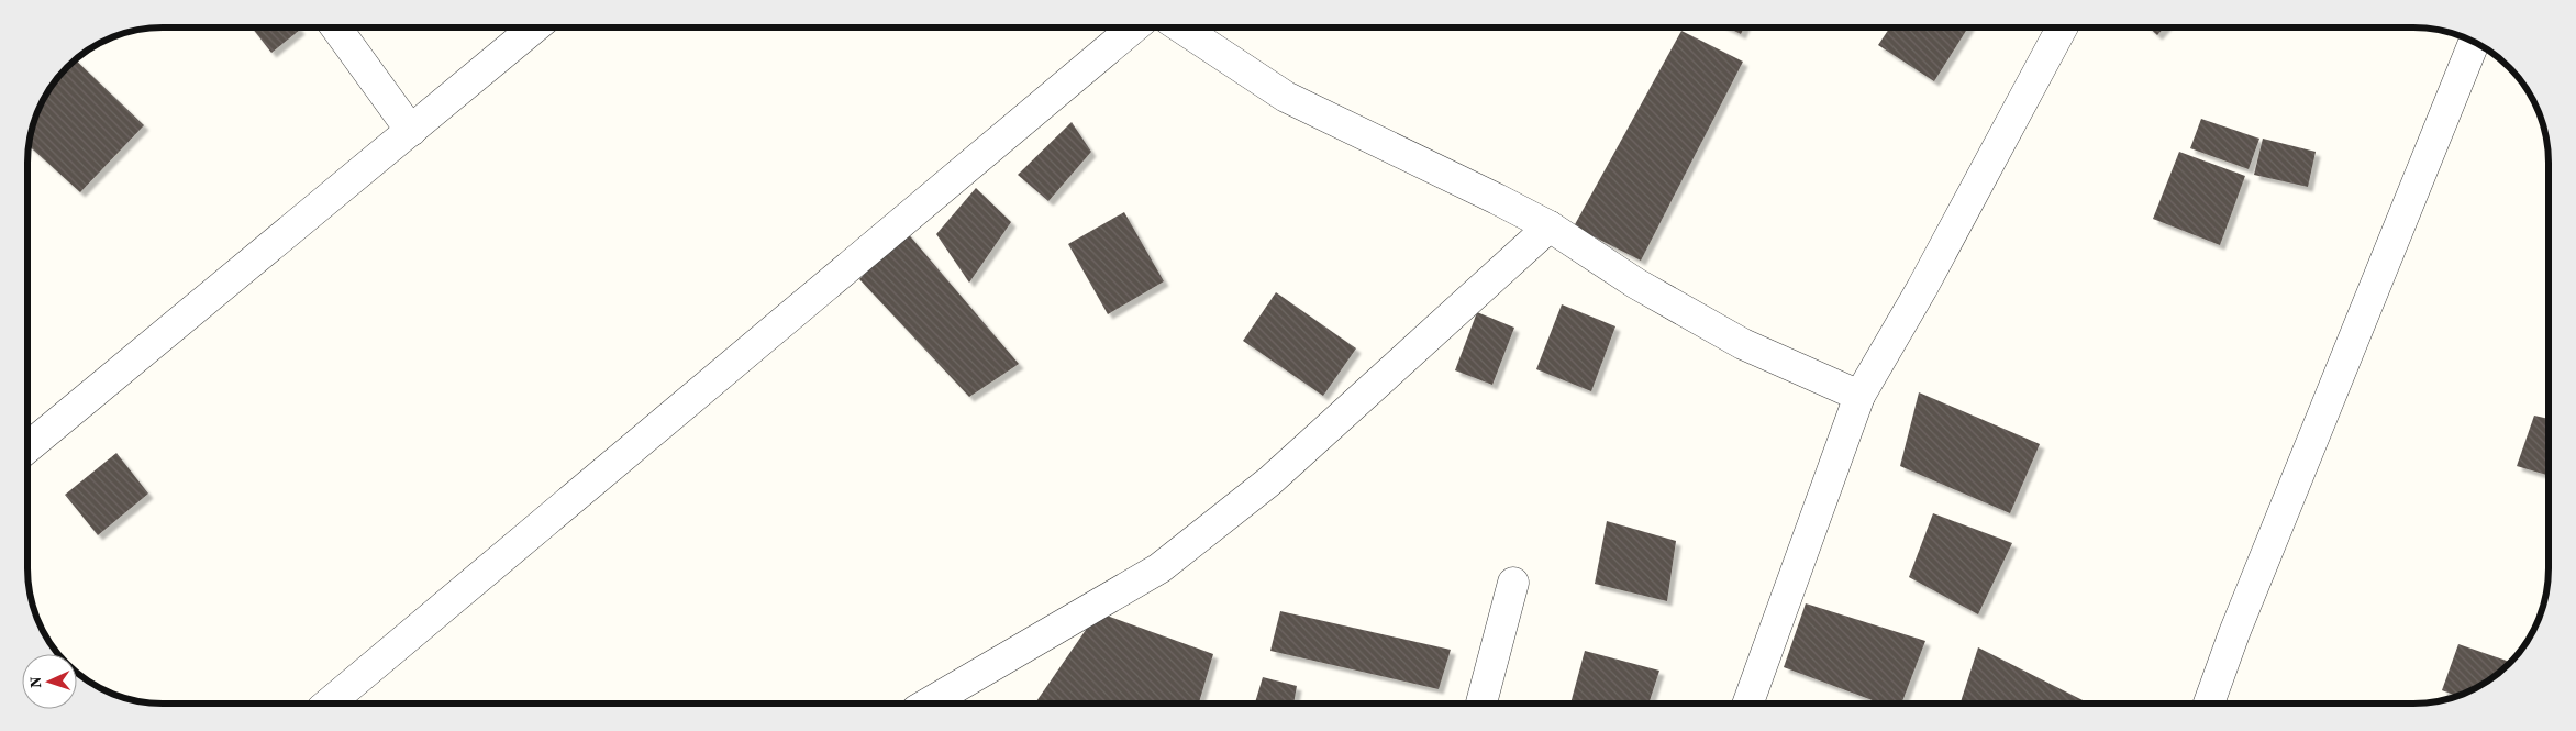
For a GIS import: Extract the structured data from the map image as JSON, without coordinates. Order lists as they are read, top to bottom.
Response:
{
  "north": "left"
}
